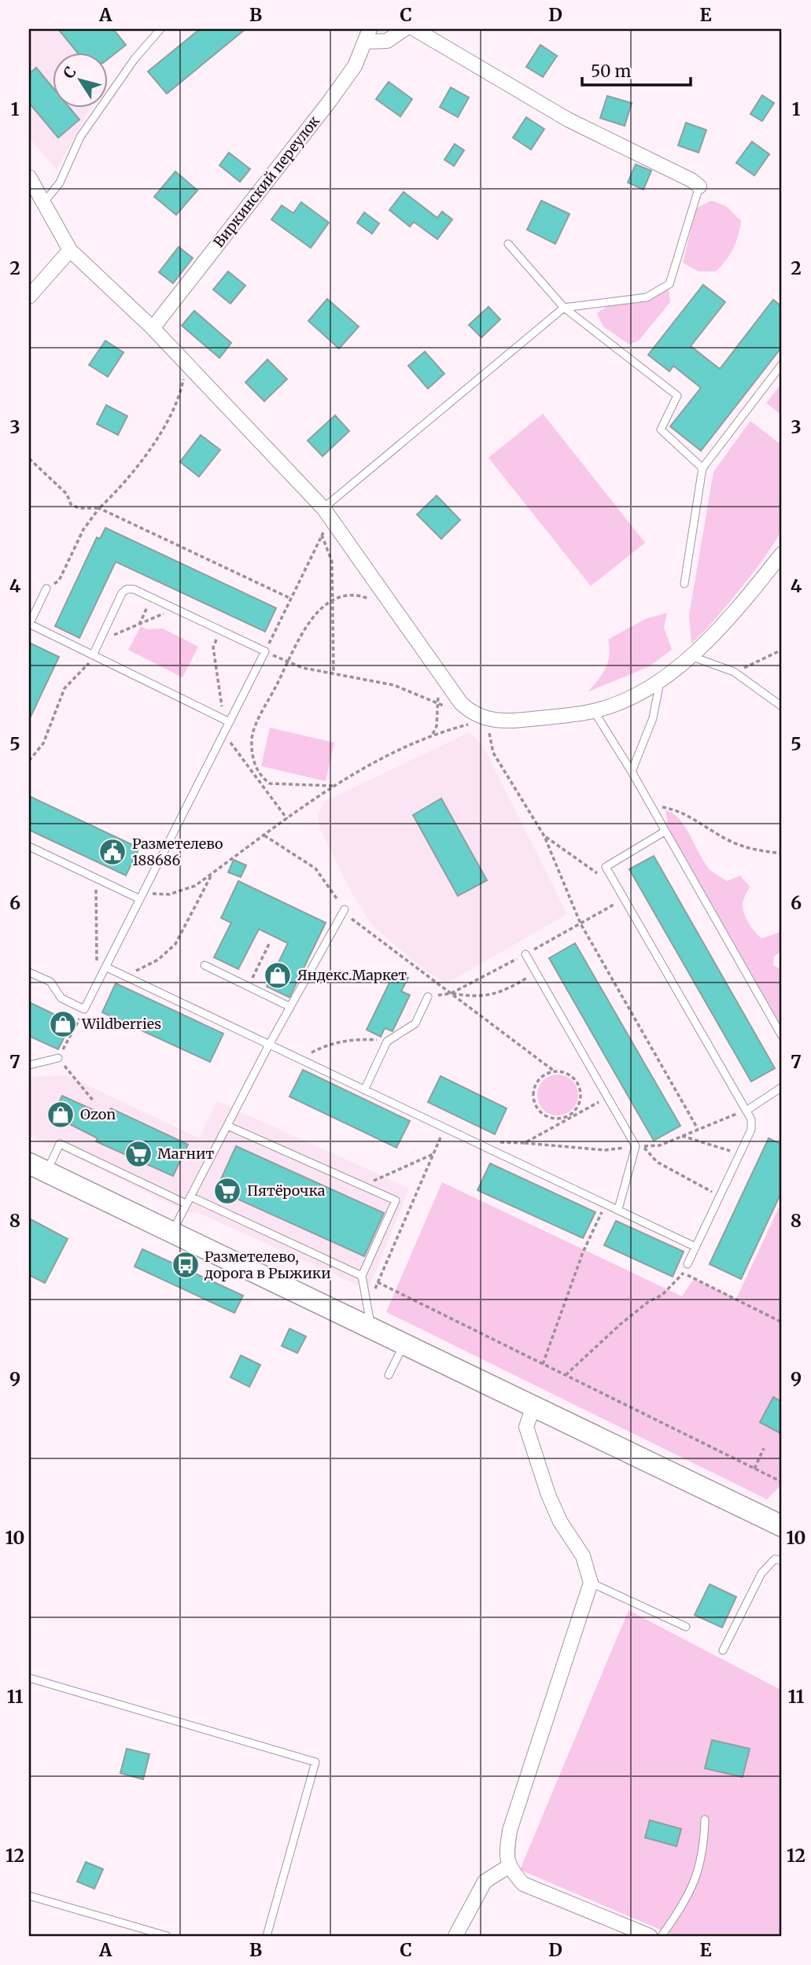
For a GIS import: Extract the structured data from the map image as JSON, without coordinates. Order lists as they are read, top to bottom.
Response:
{
  "streets": {
    "street": ["Виркинский переулок"]
  },
  "places": {
    "public building": ["Разметелево 188686"],
    "shop": ["Яндекс.Маркет", "Wildberries", "Ozon"],
    "supermarket": ["Магнит", "Пятёрочка"],
    "bus stop": ["Разметелево, дорога в Рыжики"]
  },
  "scale_bar": "50 m",
  "north": "top left",
  "grid": {
    "columns": [
      "A",
      "B",
      "C",
      "D",
      "E"
    ],
    "rows": [
      "1",
      "2",
      "3",
      "4",
      "5",
      "6",
      "7",
      "8",
      "9",
      "10",
      "11",
      "12"
    ]
  }
}
